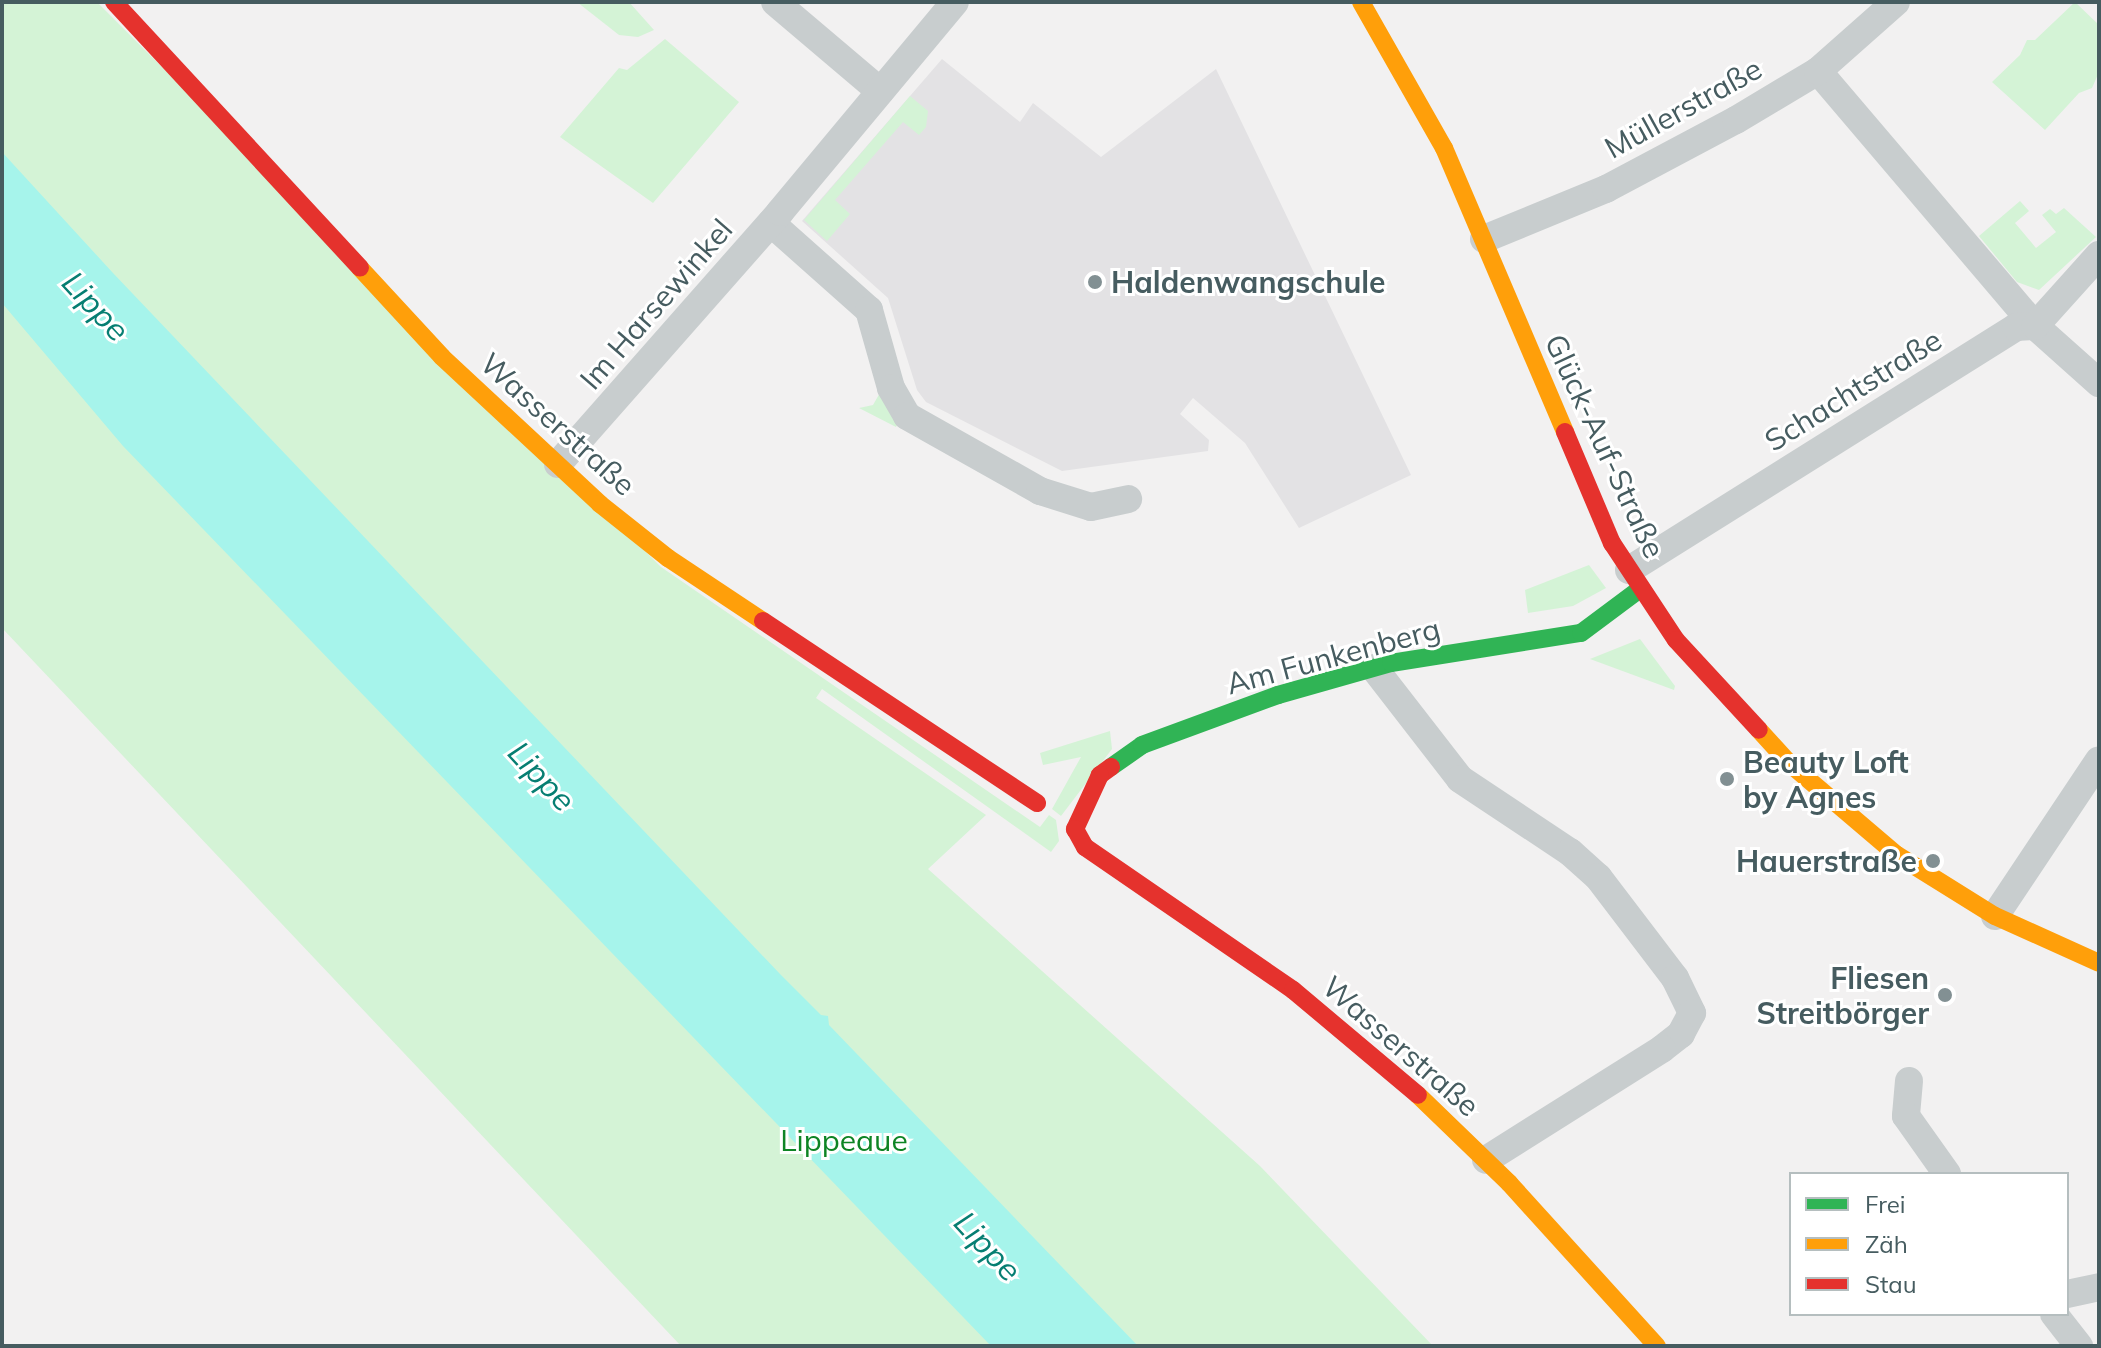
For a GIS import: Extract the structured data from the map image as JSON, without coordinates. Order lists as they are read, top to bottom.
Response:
{
  "streets": {
    "street": [
      "Müllerstraße",
      "Im Harsewinkel",
      "Schachtstraße",
      "Wasserstraße",
      "Glück-Auf-Straße",
      "Am Funkenberg"
    ]
  },
  "crossings": [
    ["Müllerstraße", "Glück-Auf-Straße"],
    ["Im Harsewinkel", "Wasserstraße"],
    ["Schachtstraße", "Glück-Auf-Straße"],
    ["Schachtstraße", "Am Funkenberg"],
    ["Wasserstraße", "Am Funkenberg"],
    ["Glück-Auf-Straße", "Am Funkenberg"]
  ],
  "water": ["Lippe"],
  "parks": ["Lippeaue"],
  "places": [
    "Haldenwangschule",
    "Beauty Loft by Agnes",
    "Hauerstraße",
    "Fliesen Streitbörger"
  ],
  "legend": ["Frei", "Zäh", "Stau"]
}
